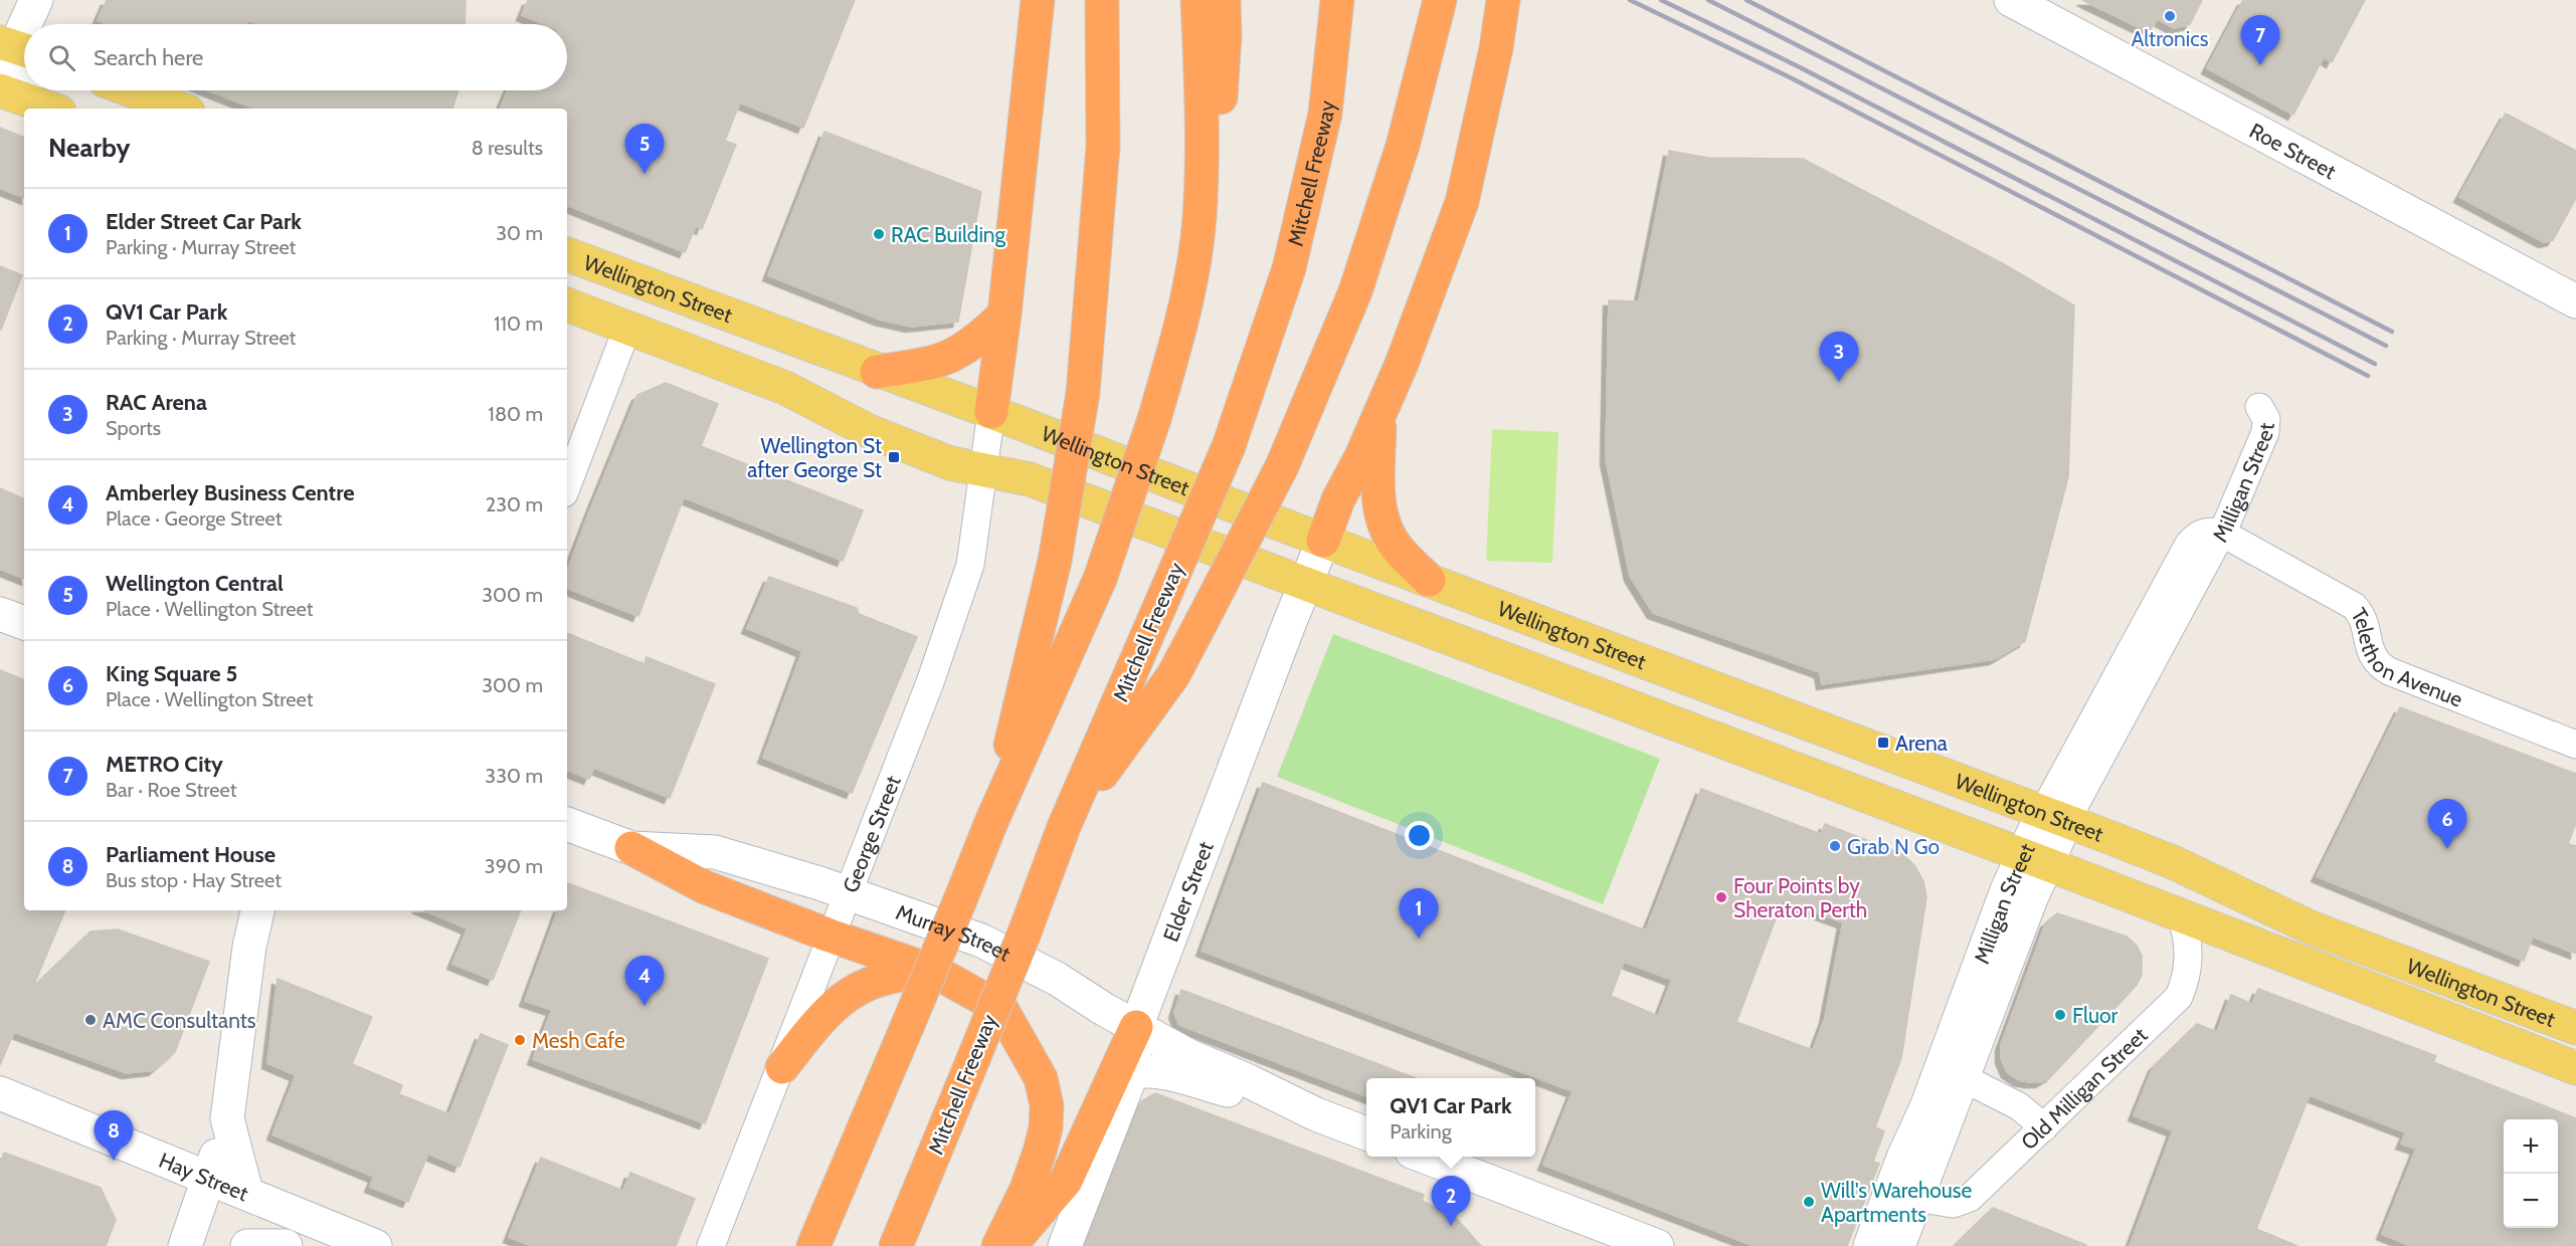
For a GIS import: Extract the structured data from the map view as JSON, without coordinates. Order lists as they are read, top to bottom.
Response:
{
  "streets": {
    "highway": ["Mitchell Freeway"],
    "main road": [
      "Roe Street",
      "Wellington Street",
      "Milligan Street",
      "Elder Street",
      "Murray Street",
      "Hay Street"
    ],
    "street": ["Telethon Avenue", "George Street", "Old Milligan Street"]
  },
  "crossings": [
    ["Wellington Street", "Milligan Street"],
    ["Wellington Street", "George Street"],
    ["Wellington Street", "Elder Street"],
    ["Wellington Street", "Old Milligan Street"],
    ["Milligan Street", "Telethon Avenue"],
    ["Milligan Street", "Old Milligan Street"],
    ["George Street", "Murray Street"],
    ["Elder Street", "Murray Street"]
  ],
  "places": {
    "other": [
      "Altronics",
      "RAC Building",
      "Grab N Go",
      "Four Points by Sheraton Perth",
      "Fluor",
      "AMC Consultants",
      "Mesh Cafe",
      "Will's Warehouse Apartments"
    ],
    "transit": ["Wellington St after George St", "Arena"]
  },
  "page": {
    "pins": [
      "7",
      "5",
      "3",
      "6",
      "1",
      "4",
      "8",
      "2"
    ],
    "search": "Search here",
    "heading": ["Nearby", "8 results"],
    "list": [
      {
        "mark": "1",
        "name": "Elder Street Car Park",
        "note": "Parking · Murray Street",
        "value": "30 m"
      },
      {
        "mark": "2",
        "name": "QV1 Car Park",
        "note": "Parking · Murray Street",
        "value": "110 m"
      },
      {
        "mark": "3",
        "name": "RAC Arena",
        "note": "Sports",
        "value": "180 m"
      },
      {
        "mark": "4",
        "name": "Amberley Business Centre",
        "note": "Place · George Street",
        "value": "230 m"
      },
      {
        "mark": "5",
        "name": "Wellington Central",
        "note": "Place · Wellington Street",
        "value": "300 m"
      },
      {
        "mark": "6",
        "name": "King Square 5",
        "note": "Place · Wellington Street",
        "value": "300 m"
      },
      {
        "mark": "7",
        "name": "METRO City",
        "note": "Bar · Roe Street",
        "value": "330 m"
      },
      {
        "mark": "8",
        "name": "Parliament House",
        "note": "Bus stop · Hay Street",
        "value": "390 m"
      }
    ],
    "popup": ["QV1 Car Park", "Parking"],
    "map_buttons": ["+", "−"]
  }
}
